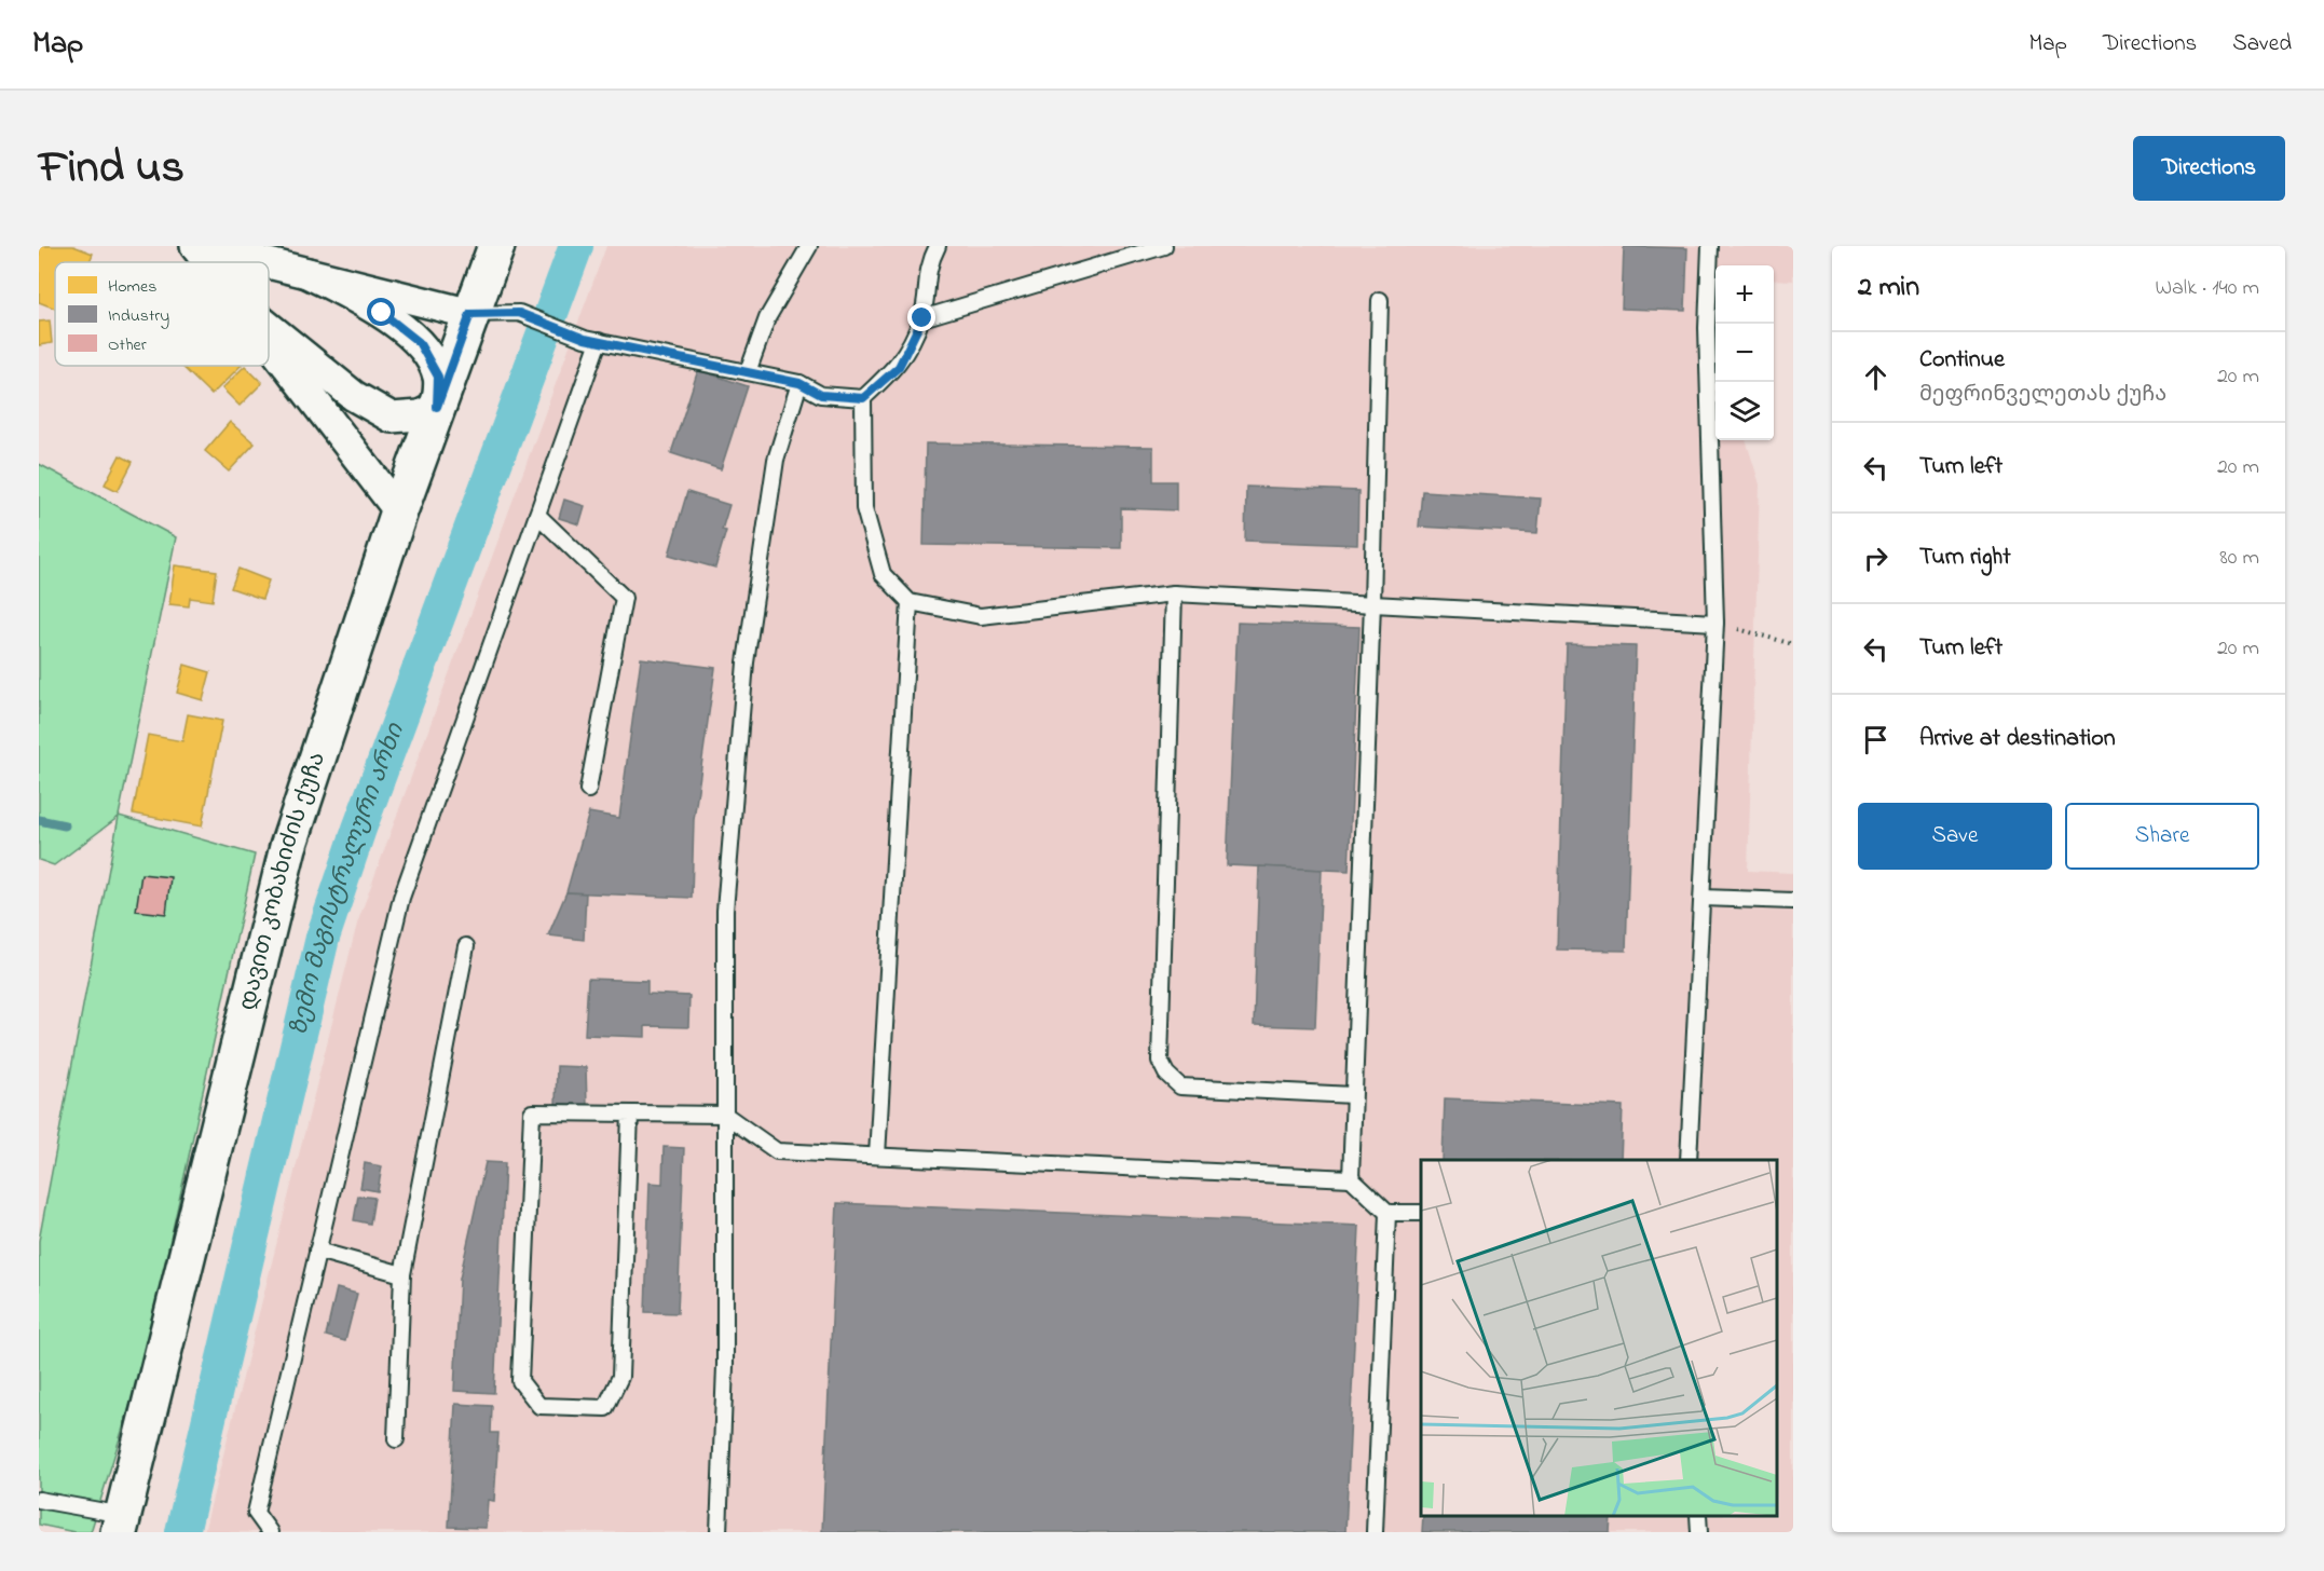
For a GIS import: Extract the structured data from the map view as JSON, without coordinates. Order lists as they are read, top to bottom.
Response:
{
  "streets": {
    "street": ["დავით კობახიძის ქუჩა"]
  },
  "water": ["ზემო მაგისტრალური არხი"],
  "legend": ["Homes", "Industry", "Other"],
  "page": {
    "header": "Map",
    "nav": ["Map", "Directions", "Saved"],
    "title": "Find us",
    "buttons": [
      "Directions",
      ["Save", "Share"]
    ],
    "heading": ["2 min", "Walk · 140 m"],
    "map_buttons": ["+", "−"],
    "list": [
      ["Continue", "მეფრინველეთას ქუჩა", "20 m"],
      ["Turn left", "20 m"],
      ["Turn right", "80 m"],
      ["Turn left", "20 m"],
      "Arrive at destination"
    ]
  }
}
